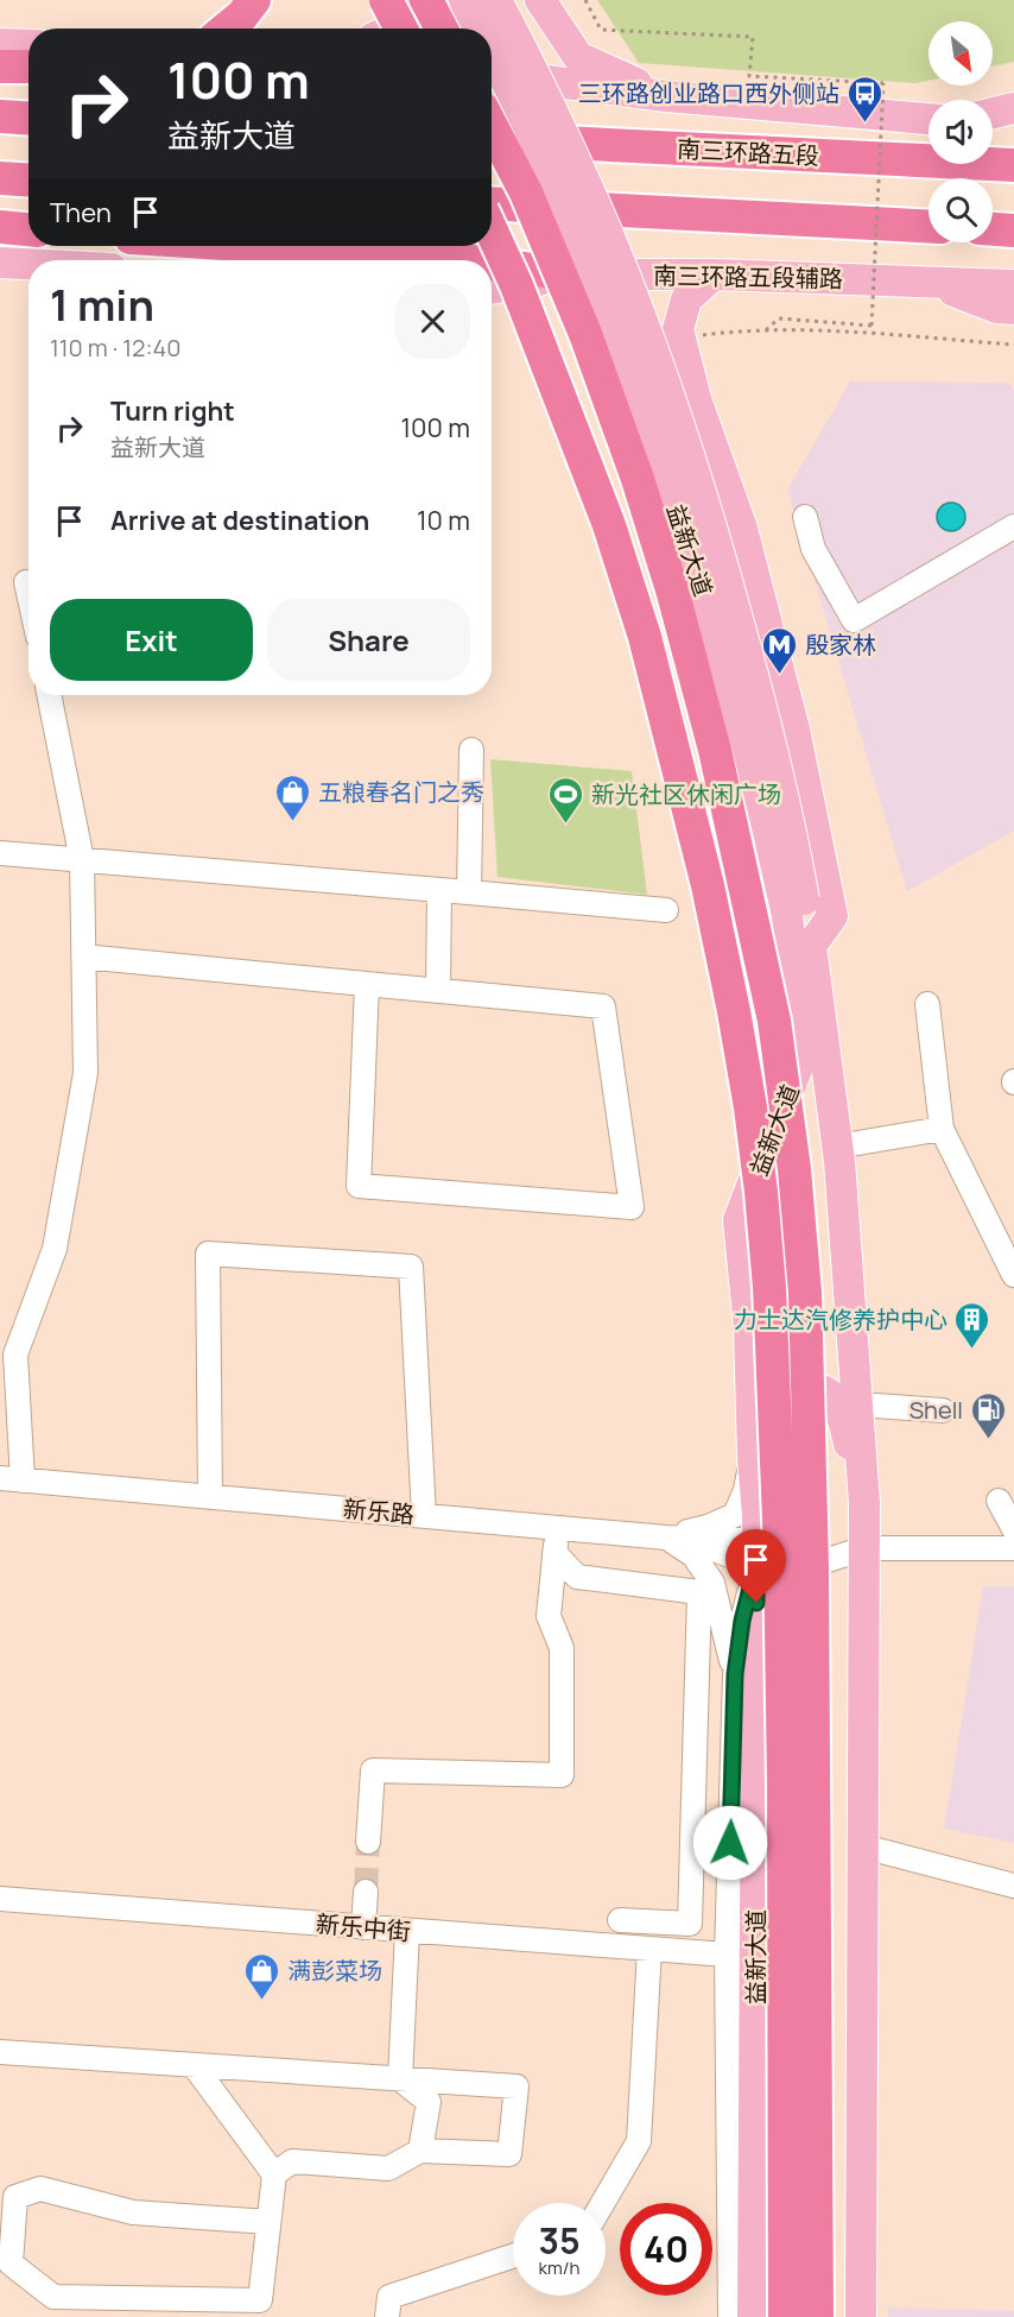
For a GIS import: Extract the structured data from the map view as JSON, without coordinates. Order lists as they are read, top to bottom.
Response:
{
  "streets": {
    "highway": ["南三环路五段"],
    "main road": ["南三环路五段辅路", "益新大道"],
    "street": ["新乐路", "新乐中街"]
  },
  "crossings": [
    ["益新大道", "新乐路"]
  ],
  "places": {
    "bus stop": ["三环路创业路口西外侧站"],
    "metro station": ["殷家林"],
    "shop": ["五粮春名门之秀", "满彭菜场"],
    "sports": ["新光社区休闲广场"],
    "building": ["力士达汽修养护中心"],
    "fuel station": ["Shell"]
  },
  "north": "bottom right",
  "page": {
    "turn": ["100 m", "益新大道"],
    "then": "Then",
    "heading": ["1 min", "110 m · 12:40"],
    "list": [
      {
        "name": "Turn right",
        "note": "益新大道",
        "value": "100 m"
      },
      {
        "name": "Arrive at destination",
        "value": "10 m"
      }
    ],
    "buttons": ["Exit", "Share"],
    "speed": "35 km/h",
    "limit": "40"
  }
}
